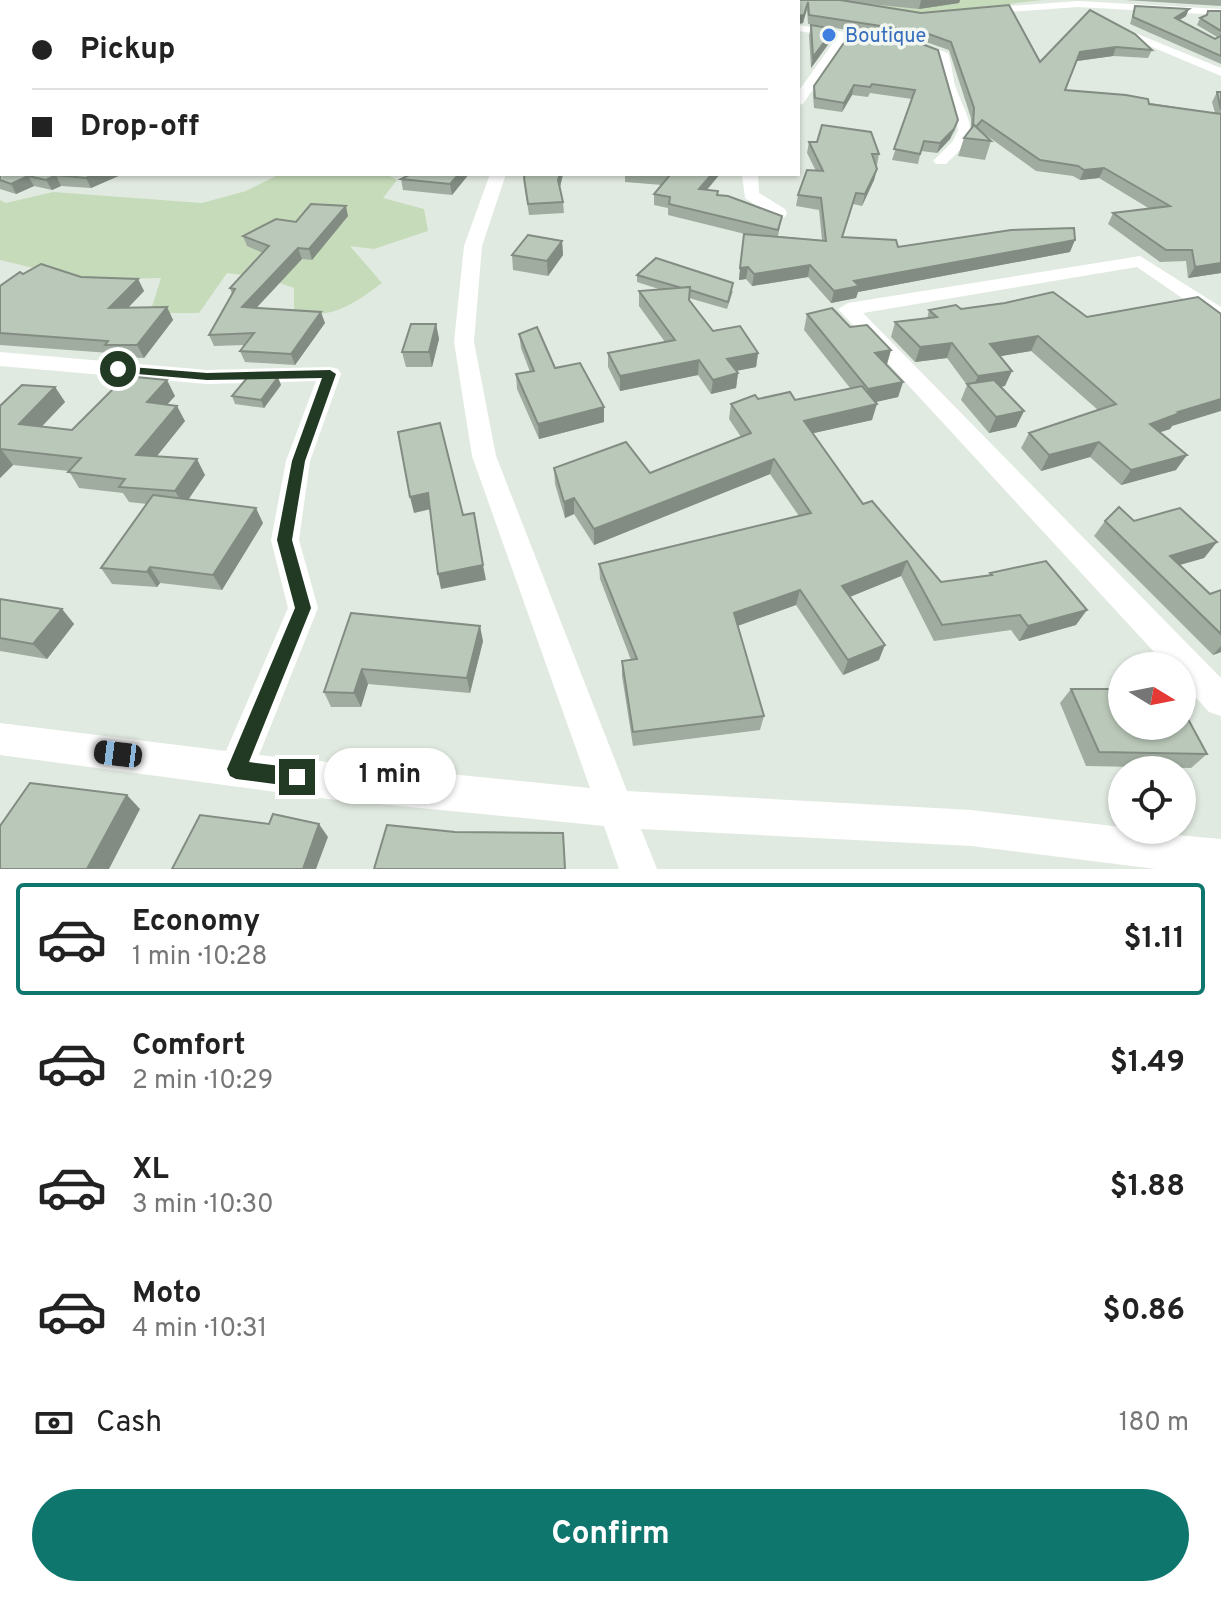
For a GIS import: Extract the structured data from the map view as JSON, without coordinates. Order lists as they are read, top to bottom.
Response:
{
  "places": ["Boutique"],
  "north": "right",
  "page": {
    "banner": ["Pickup", "Drop-off"],
    "bubble": "1 min",
    "list": [
      {
        "name": "Economy",
        "note": "1 min · 10:28",
        "value": "$1.11"
      },
      {
        "name": "Comfort",
        "note": "2 min · 10:29",
        "value": "$1.49"
      },
      {
        "name": "XL",
        "note": "3 min · 10:30",
        "value": "$1.88"
      },
      {
        "name": "Moto",
        "note": "4 min · 10:31",
        "value": "$0.86"
      }
    ],
    "pay": ["Cash", "180 m"],
    "buttons": "Confirm"
  }
}
